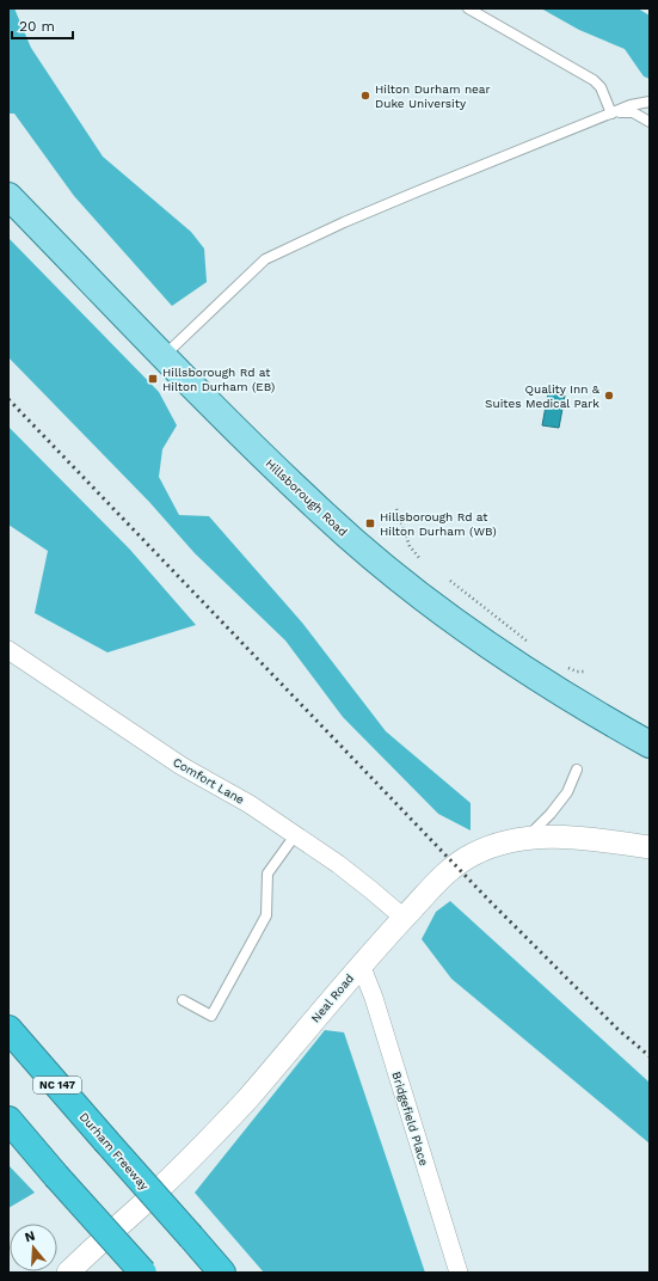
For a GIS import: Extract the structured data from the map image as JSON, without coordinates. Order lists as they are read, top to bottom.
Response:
{
  "streets": {
    "highway": ["NC 147", "Durham Freeway"],
    "main road": ["Hillsborough Road"],
    "street": ["Comfort Lane", "Neal Road", "Bridgefield Place"]
  },
  "crossings": [
    ["Comfort Lane", "Neal Road"],
    ["Neal Road", "Bridgefield Place"]
  ],
  "places": {
    "other": ["Hilton Durham near Duke University", "Quality Inn & Suites Medical Park"],
    "transit": ["Hillsborough Rd at Hilton Durham (EB)", "Hillsborough Rd at Hilton Durham (WB)"]
  },
  "scale_bar": "20 m",
  "north": "top"
}
